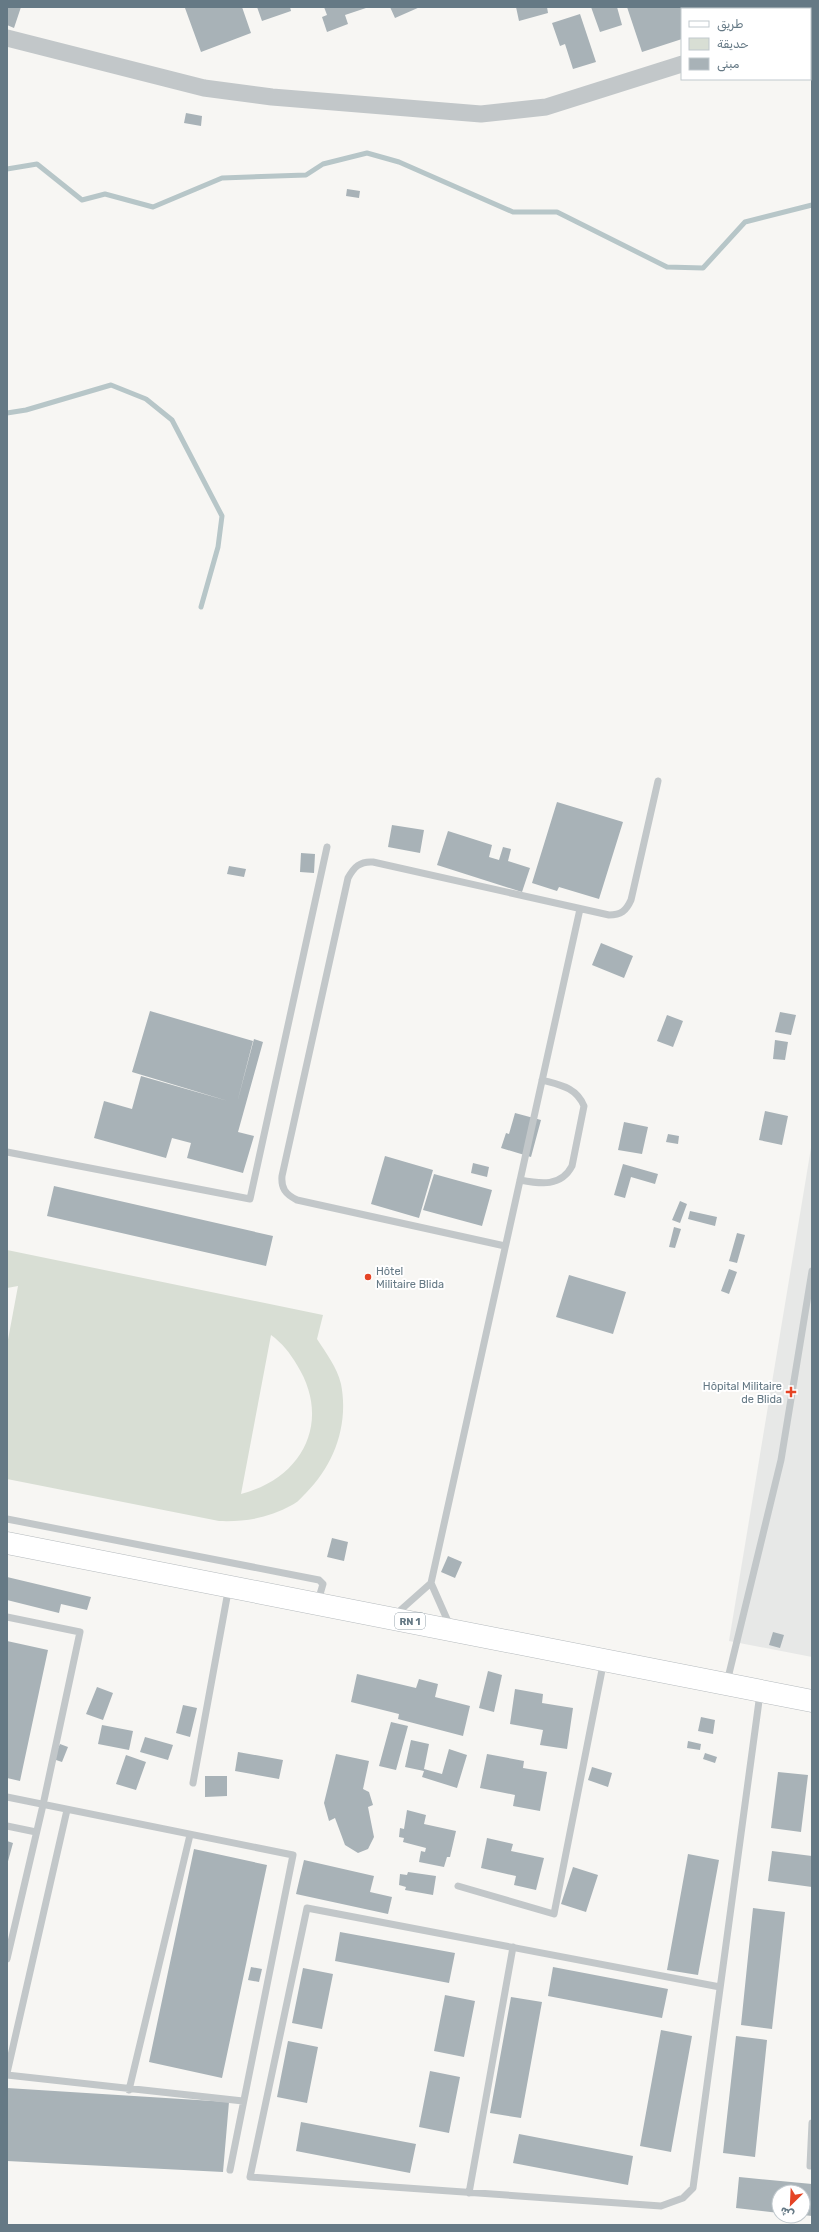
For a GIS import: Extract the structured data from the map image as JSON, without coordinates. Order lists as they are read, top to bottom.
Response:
{
  "streets": {
    "main road": ["RN 1"]
  },
  "places": {
    "other": ["Hôtel Militaire Blida"],
    "health": ["Hôpital Militaire de Blida"]
  },
  "legend": ["طريق", "حديقة", "مبنى"],
  "north": "bottom left"
}
